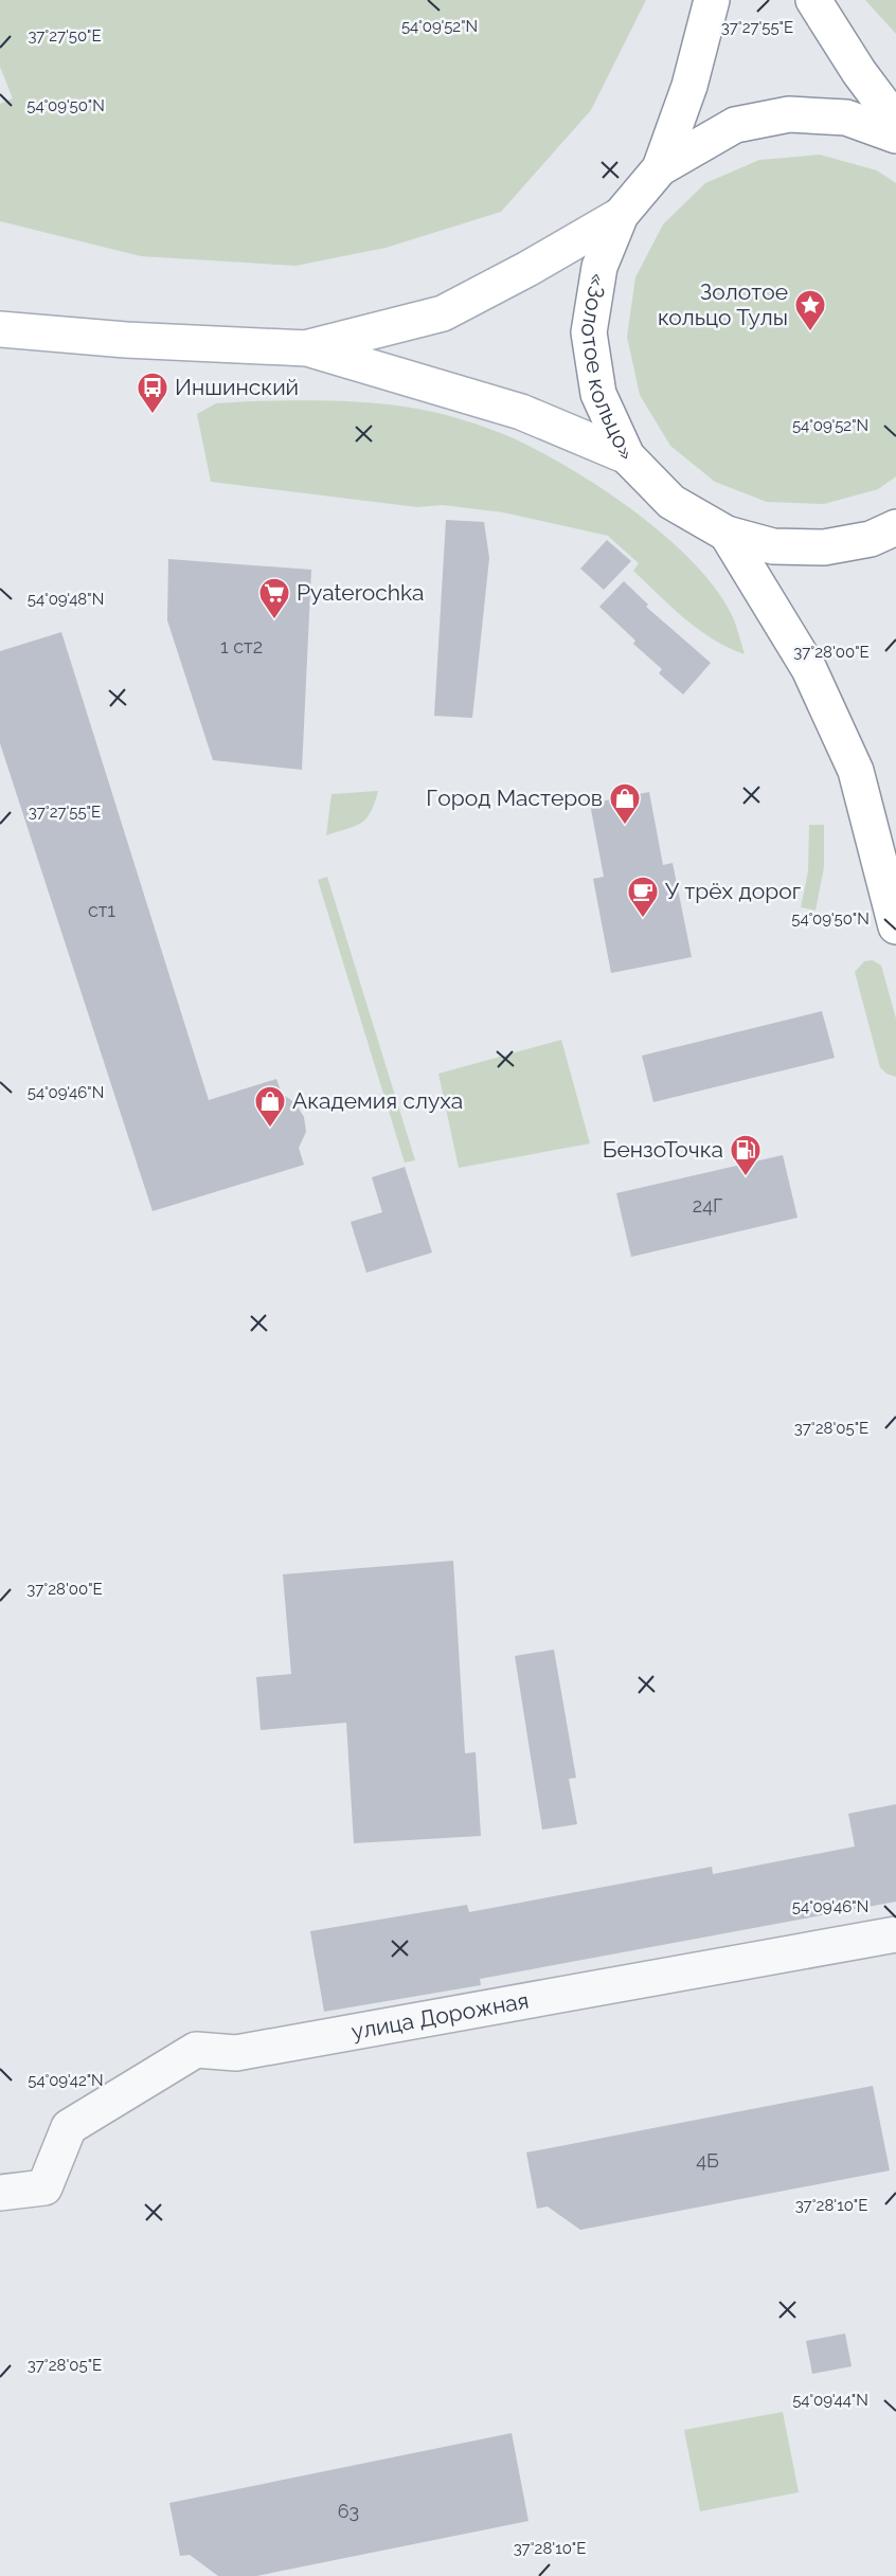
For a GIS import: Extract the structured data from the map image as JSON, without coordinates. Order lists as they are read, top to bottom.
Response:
{
  "streets": {
    "main road": ["«Золотое кольцо»"],
    "street": ["улица Дорожная"]
  },
  "places": {
    "place": ["Золотое кольцо Тулы"],
    "bus stop": ["Иншинский"],
    "supermarket": ["Pyaterochka"],
    "shop": ["Город Мастеров", "Академия слуха"],
    "cafe": ["У трёх дорог"],
    "fuel station": ["БензоТочка"]
  },
  "house_numbers": [
    "1 ст2",
    "ст1",
    "24Г",
    "4Б",
    "63"
  ],
  "coordinates": [
    "54°09'52\"N",
    "37°27'55\"E",
    "37°27'50\"E",
    "54°09'50\"N",
    "54°09'48\"N",
    "37°28'00\"E",
    "54°09'46\"N",
    "37°28'05\"E",
    "54°09'42\"N",
    "37°28'10\"E",
    "54°09'44\"N"
  ]
}
